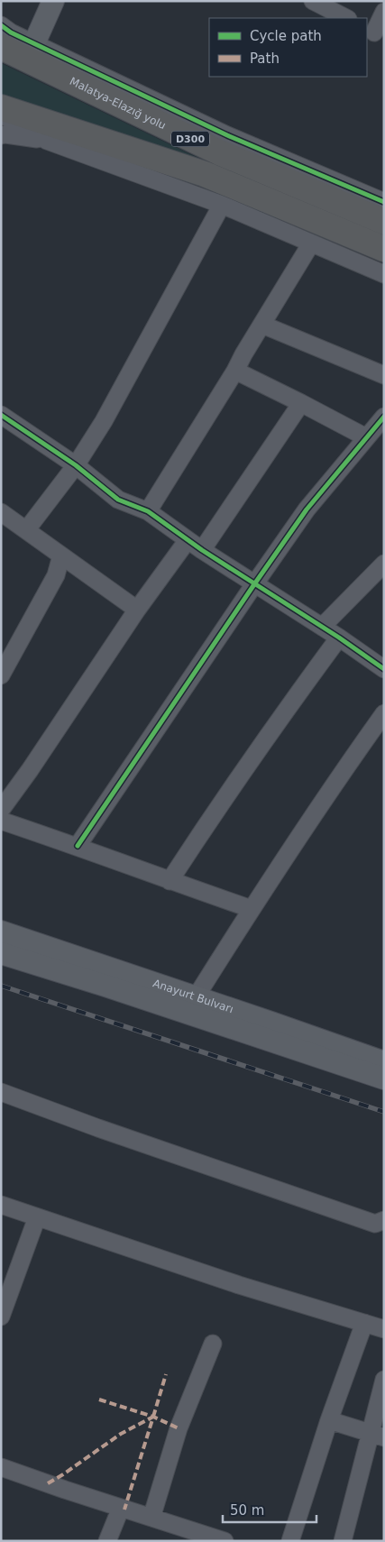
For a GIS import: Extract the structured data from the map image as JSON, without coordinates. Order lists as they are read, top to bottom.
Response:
{
  "streets": {
    "highway": ["Malatya-Elazığ yolu", "D300"],
    "main road": ["Anayurt Bulvarı"]
  },
  "legend": ["Cycle path", "Path"],
  "scale_bar": "50 m"
}
